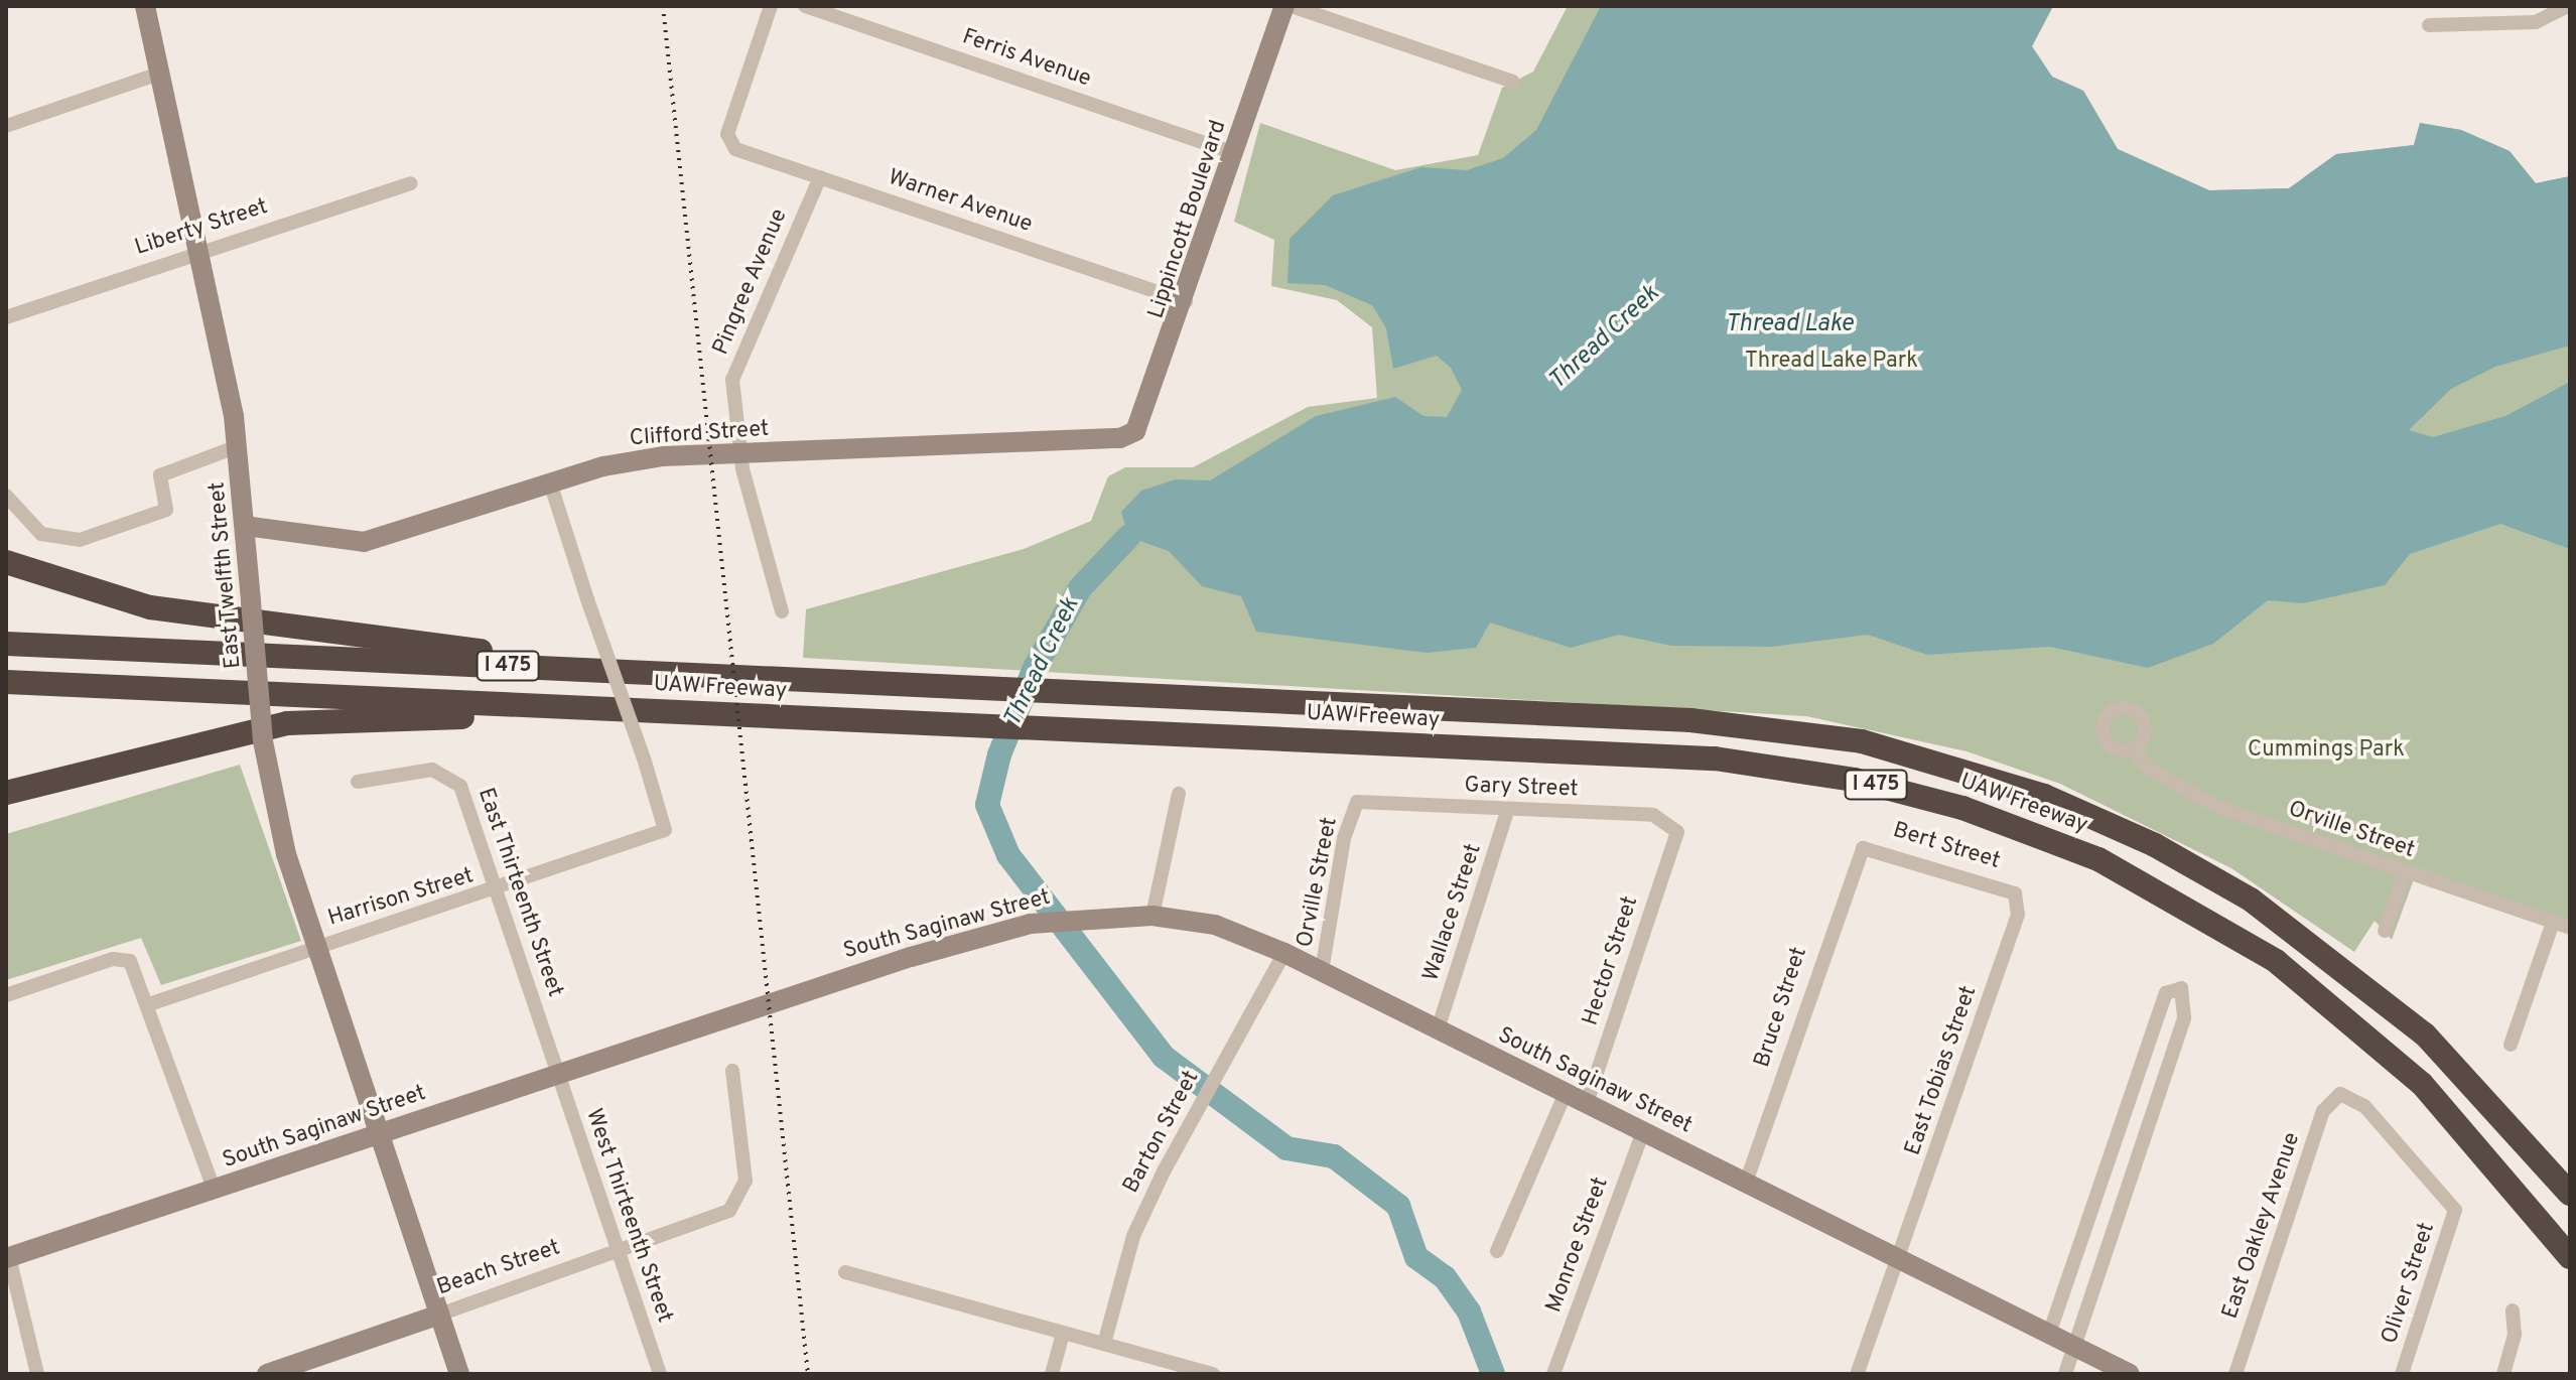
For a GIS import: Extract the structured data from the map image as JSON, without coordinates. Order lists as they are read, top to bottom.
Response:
{
  "streets": {
    "highway": ["I 475", "UAW Freeway"],
    "street": [
      "Ferris Avenue",
      "Warner Avenue",
      "Lippincott Boulevard",
      "Liberty Street",
      "Pingree Avenue",
      "Clifford Street",
      "East Twelfth Street",
      "Gary Street",
      "Orville Street",
      "Bert Street",
      "East Thirteenth Street",
      "Harrison Street",
      "Wallace Street",
      "South Saginaw Street",
      "Hector Street",
      "Bruce Street",
      "East Tobias Street",
      "Barton Street",
      "West Thirteenth Street",
      "East Oakley Avenue",
      "Monroe Street",
      "Beach Street",
      "Oliver Street"
    ]
  },
  "crossings": [
    ["Ferris Avenue", "Lippincott Boulevard"],
    ["Warner Avenue", "Lippincott Boulevard"],
    ["Warner Avenue", "Pingree Avenue"],
    ["Lippincott Boulevard", "Clifford Street"],
    ["Liberty Street", "East Twelfth Street"],
    ["Pingree Avenue", "Clifford Street"],
    ["Clifford Street", "East Twelfth Street"],
    ["Clifford Street", "Harrison Street"],
    ["East Twelfth Street", "Harrison Street"],
    ["East Twelfth Street", "South Saginaw Street"],
    ["East Twelfth Street", "Beach Street"],
    ["Gary Street", "Orville Street"],
    ["Gary Street", "Wallace Street"],
    ["Gary Street", "Hector Street"],
    ["Orville Street", "South Saginaw Street"],
    ["Bert Street", "Bruce Street"],
    ["Bert Street", "East Tobias Street"],
    ["East Thirteenth Street", "Harrison Street"],
    ["East Thirteenth Street", "South Saginaw Street"],
    ["East Thirteenth Street", "West Thirteenth Street"],
    ["Wallace Street", "South Saginaw Street"],
    ["South Saginaw Street", "Hector Street"],
    ["South Saginaw Street", "Bruce Street"],
    ["South Saginaw Street", "East Tobias Street"],
    ["South Saginaw Street", "Barton Street"],
    ["South Saginaw Street", "West Thirteenth Street"],
    ["South Saginaw Street", "Monroe Street"],
    ["West Thirteenth Street", "Beach Street"],
    ["East Oakley Avenue", "Oliver Street"]
  ],
  "water": ["Thread Lake", "Thread Creek"],
  "parks": ["Thread Lake Park", "Cummings Park"]
}
